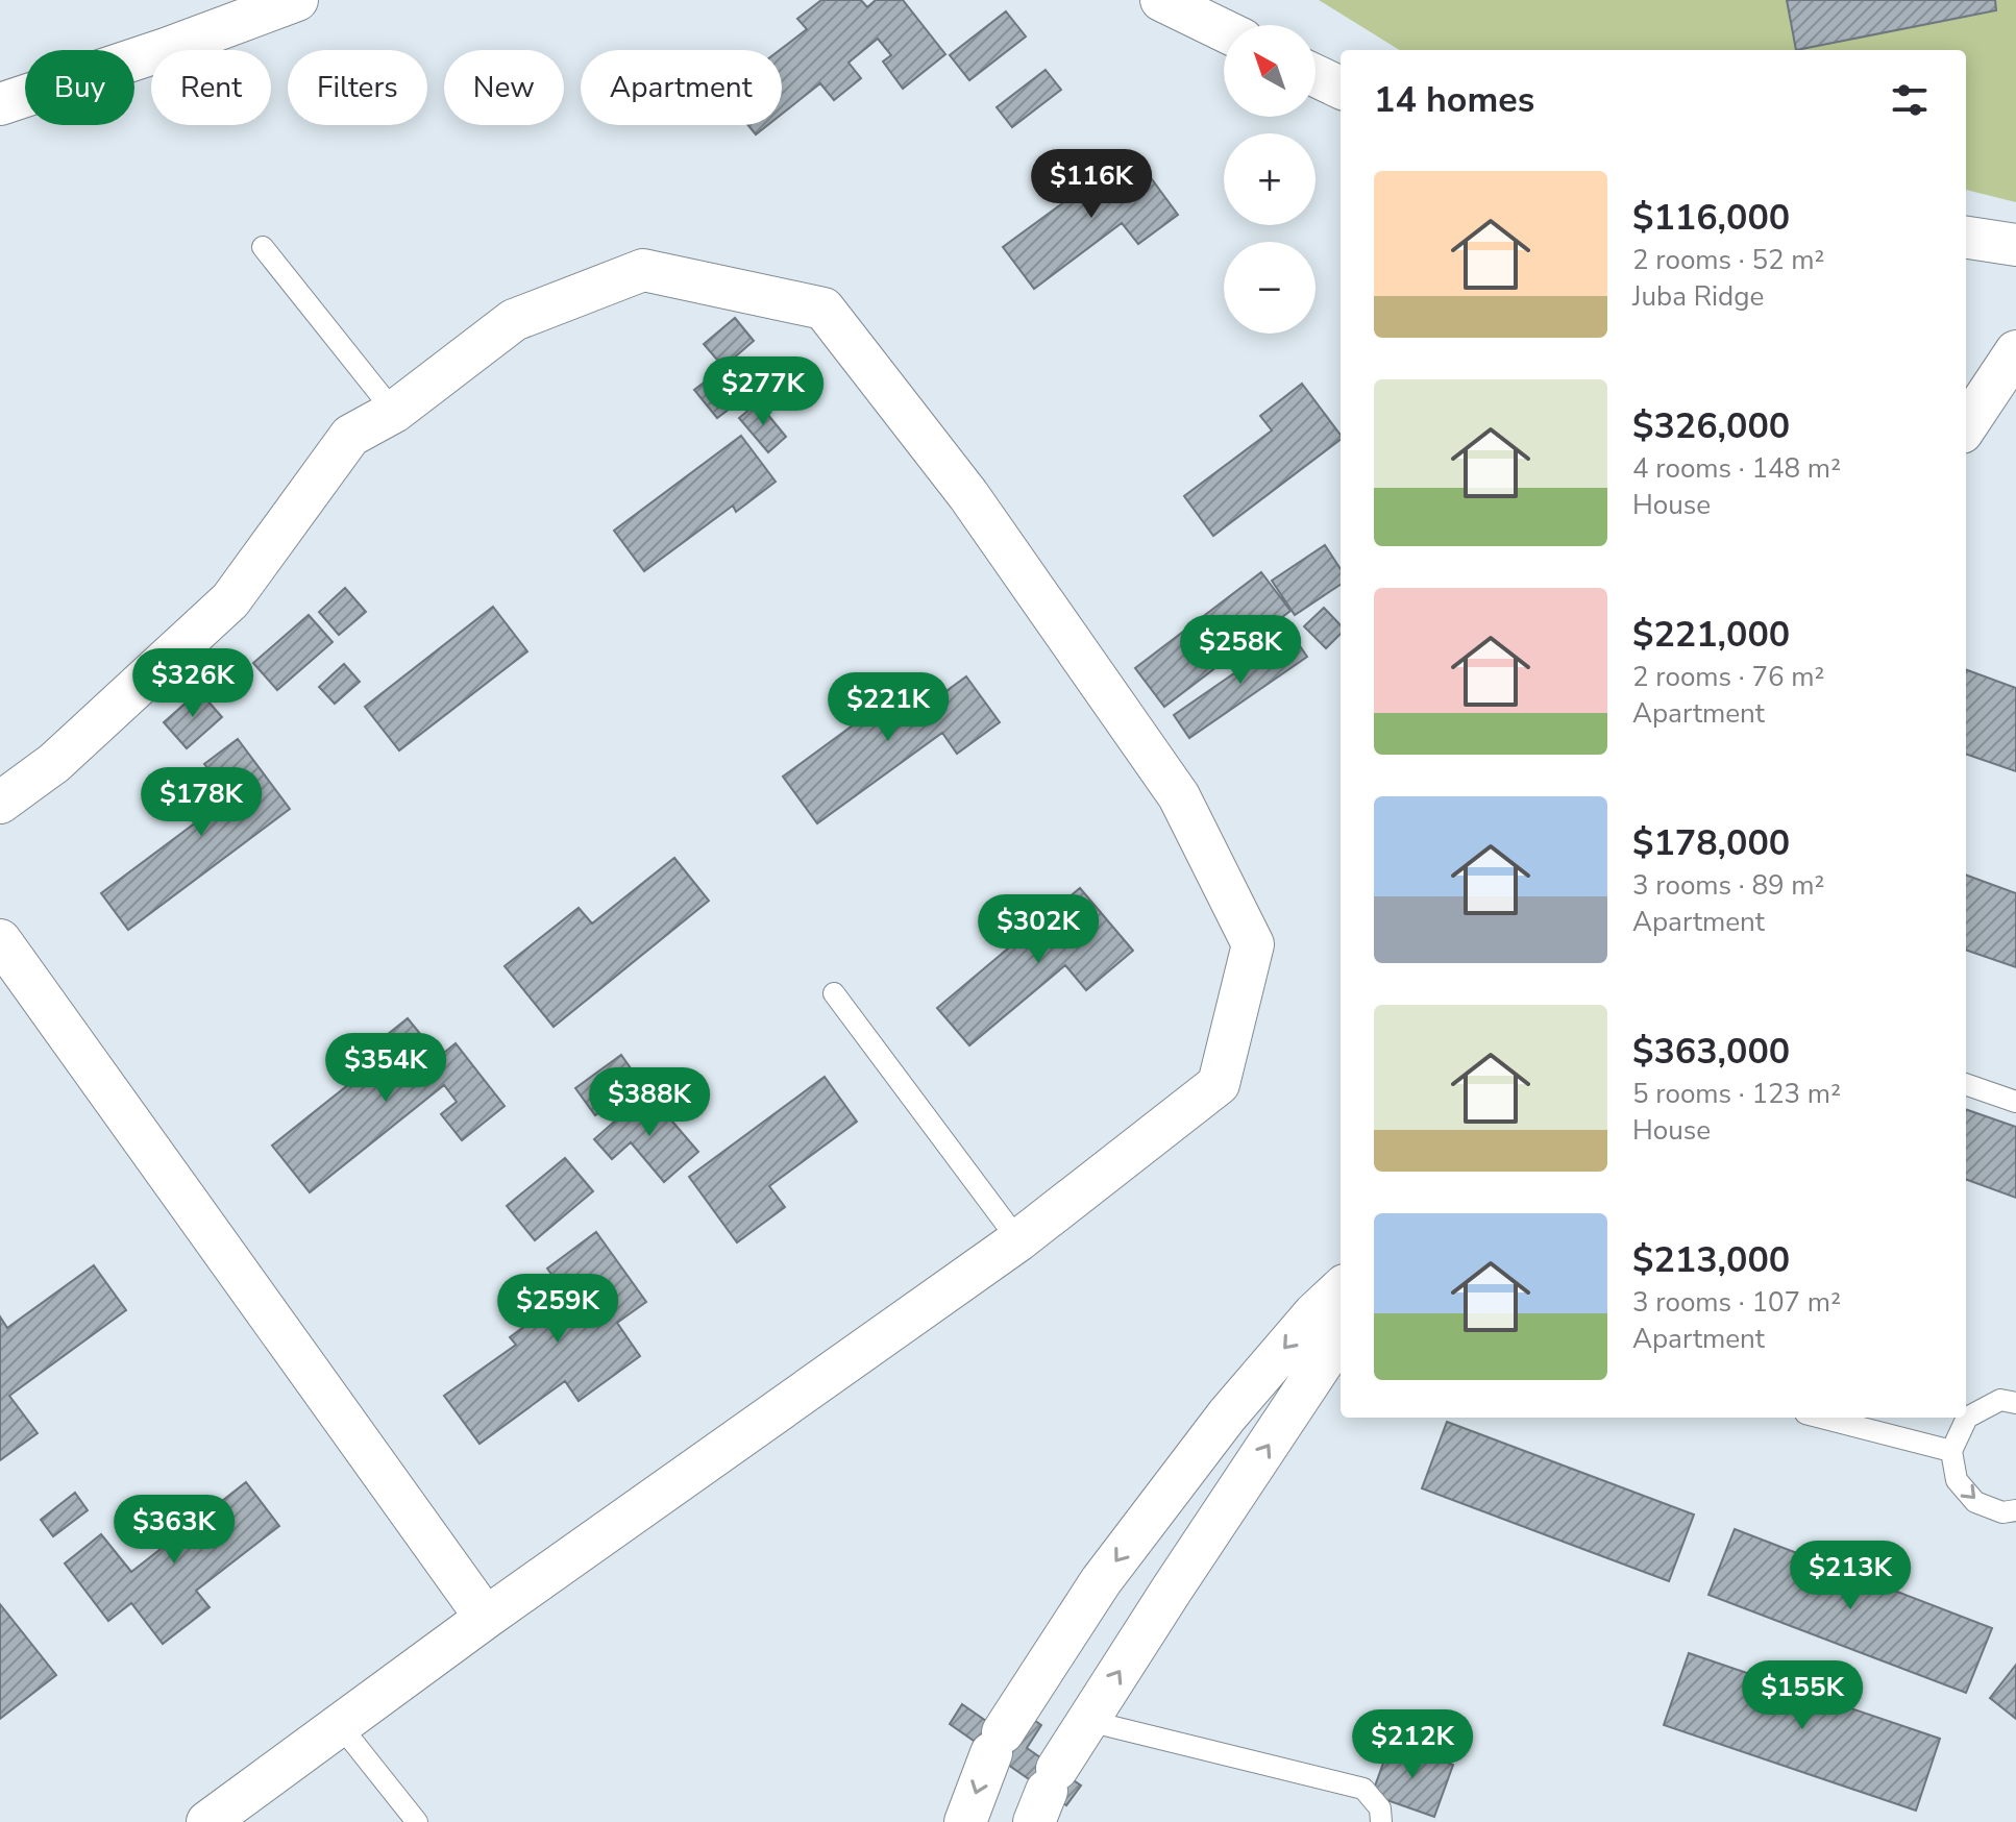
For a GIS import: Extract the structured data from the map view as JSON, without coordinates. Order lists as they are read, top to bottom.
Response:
{
  "north": "top left",
  "page": {
    "map_buttons": ["+", "−"],
    "chip": [
      "Buy",
      "Rent",
      "Filters",
      "New",
      "Apartment"
    ],
    "heading": "14 homes",
    "price": [
      "$116K",
      "$277K",
      "$258K",
      "$326K",
      "$221K",
      "$178K",
      "$302K",
      "$354K",
      "$388K",
      "$259K",
      "$363K",
      "$213K",
      "$155K",
      "$212K"
    ],
    "list": [
      {
        "name": "$116,000",
        "note": "2 rooms · 52 m² · Juba Ridge"
      },
      {
        "name": "$326,000",
        "note": "4 rooms · 148 m² · House"
      },
      {
        "name": "$221,000",
        "note": "2 rooms · 76 m² · Apartment"
      },
      {
        "name": "$178,000",
        "note": "3 rooms · 89 m² · Apartment"
      },
      {
        "name": "$363,000",
        "note": "5 rooms · 123 m² · House"
      },
      {
        "name": "$213,000",
        "note": "3 rooms · 107 m² · Apartment"
      }
    ]
  }
}
